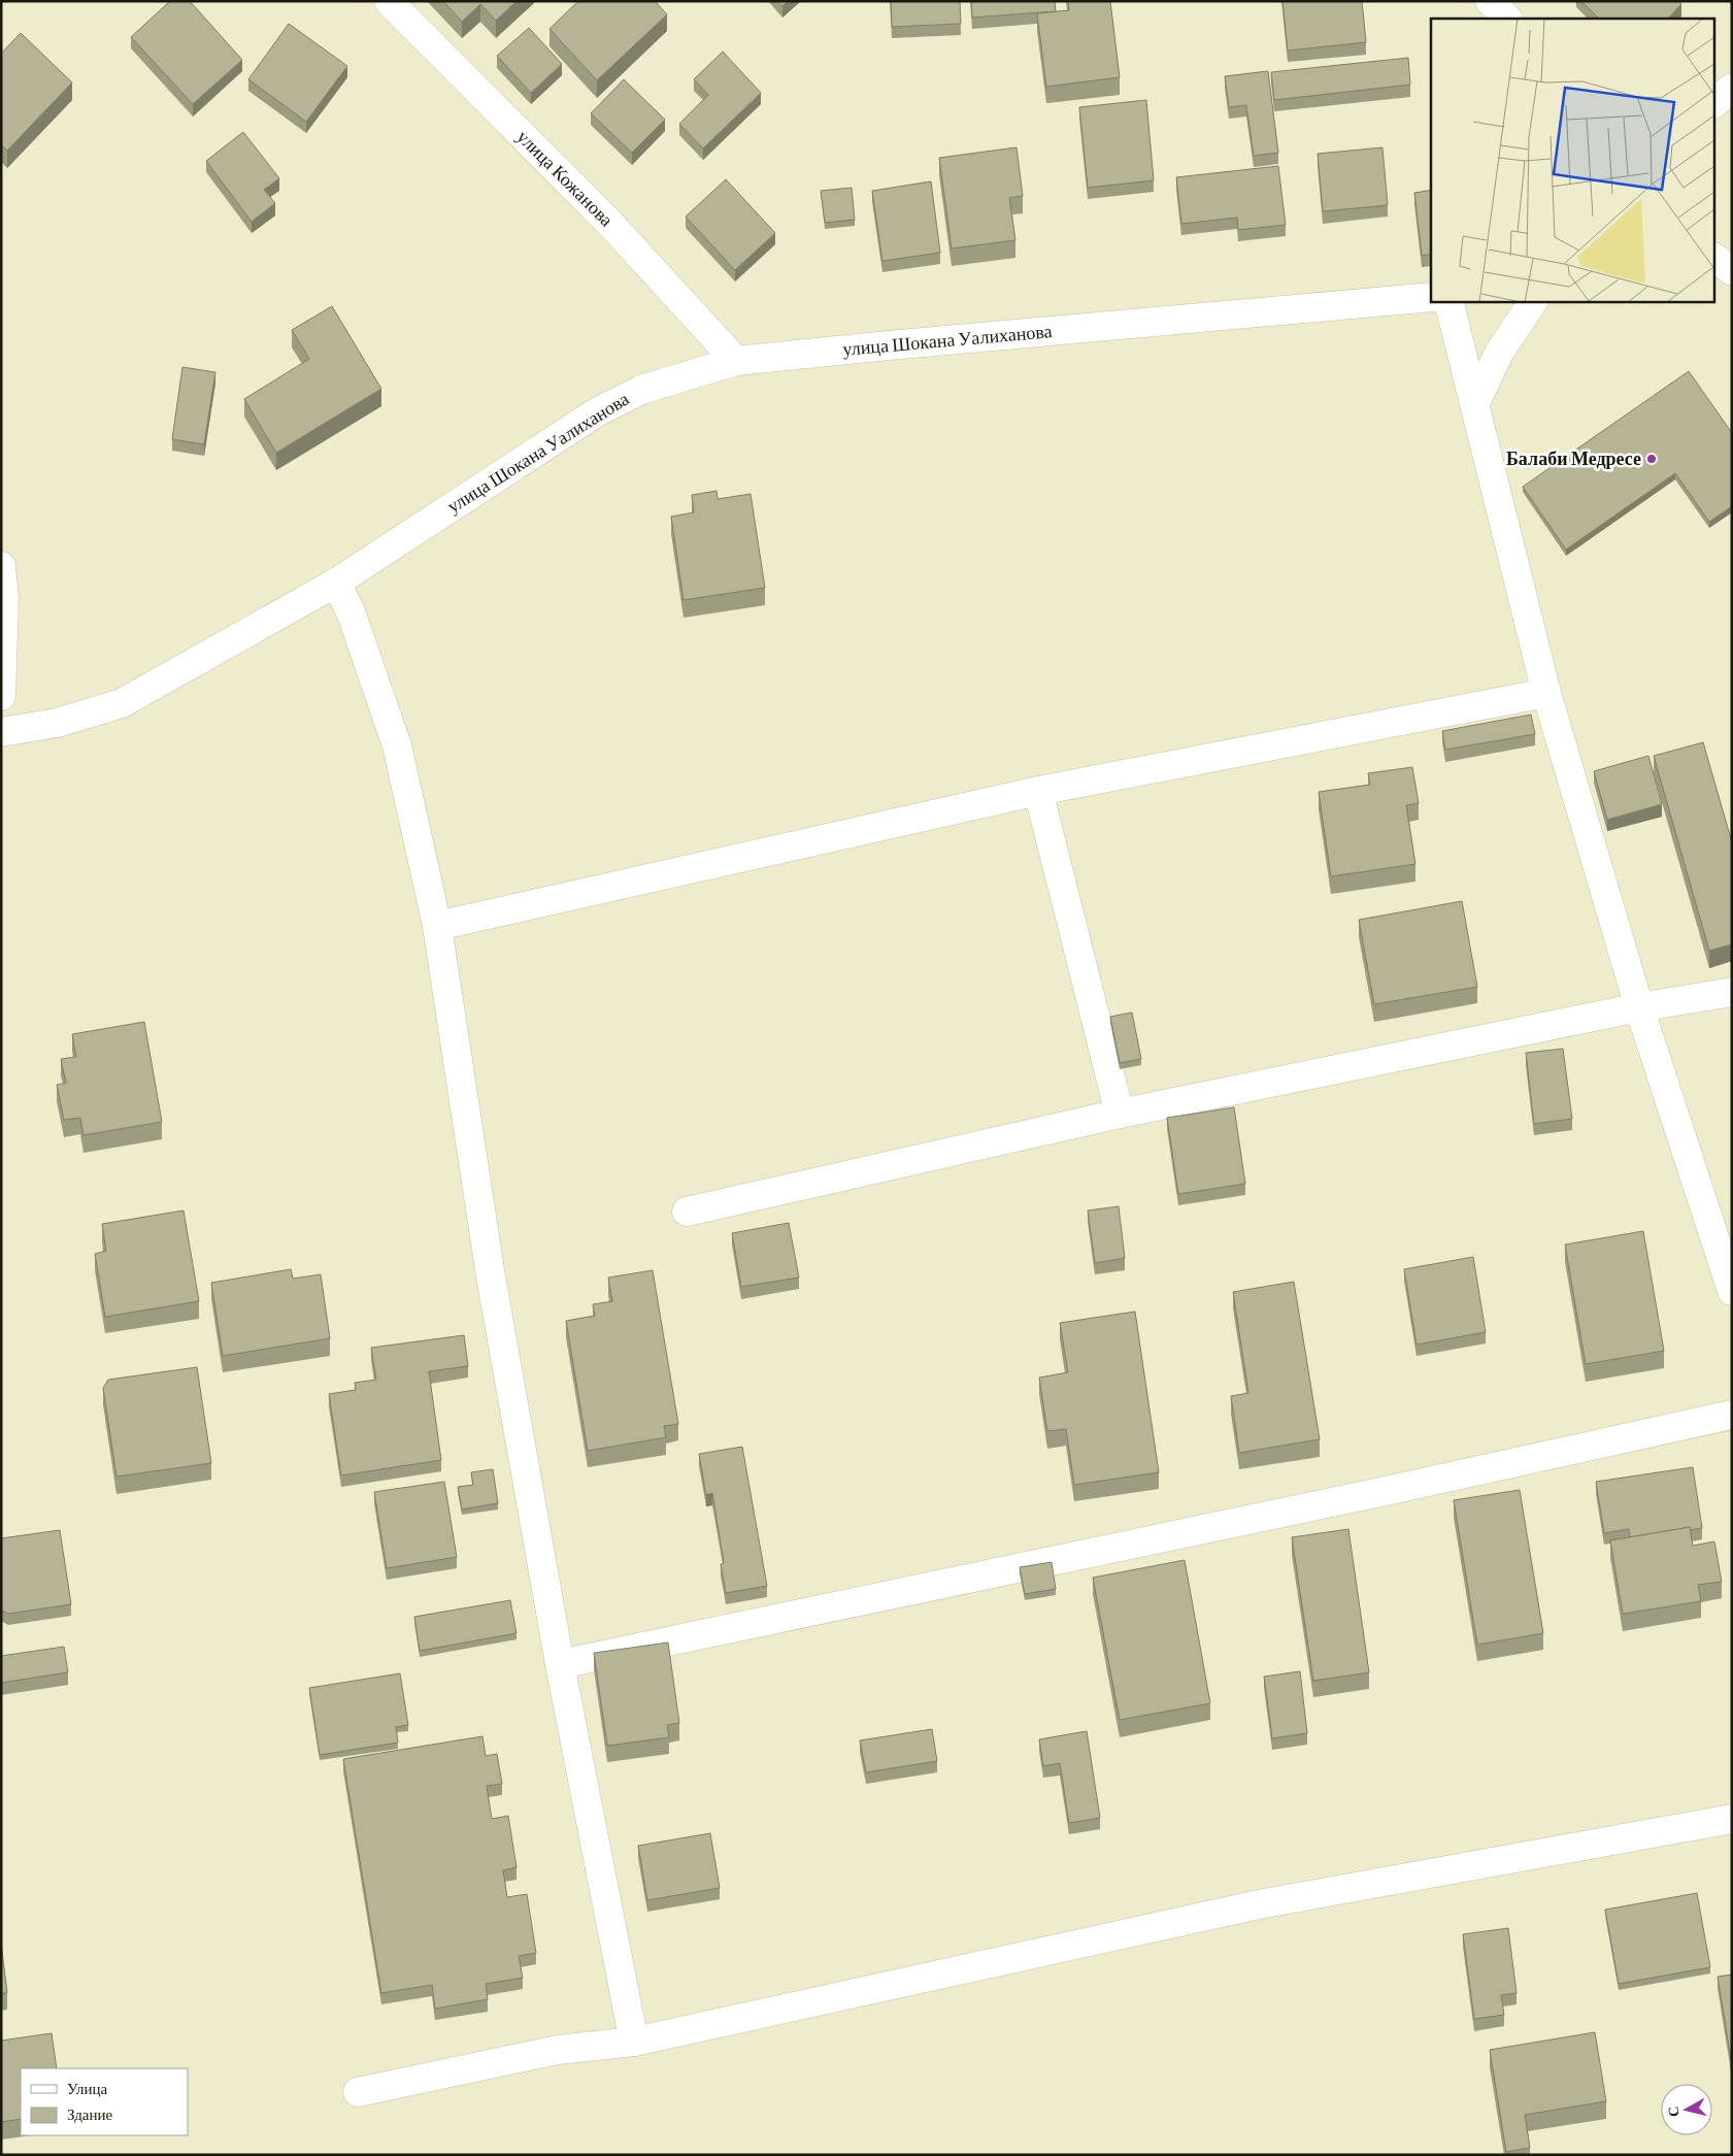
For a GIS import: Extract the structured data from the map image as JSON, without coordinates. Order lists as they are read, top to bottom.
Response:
{
  "streets": {
    "street": ["улица Кожанова", "улица Шокана Уалиханова"]
  },
  "crossings": [
    ["улица Кожанова", "улица Шокана Уалиханова"]
  ],
  "places": ["Балаби Медресе"],
  "legend": ["Улица", "Здание"],
  "north": "left"
}
